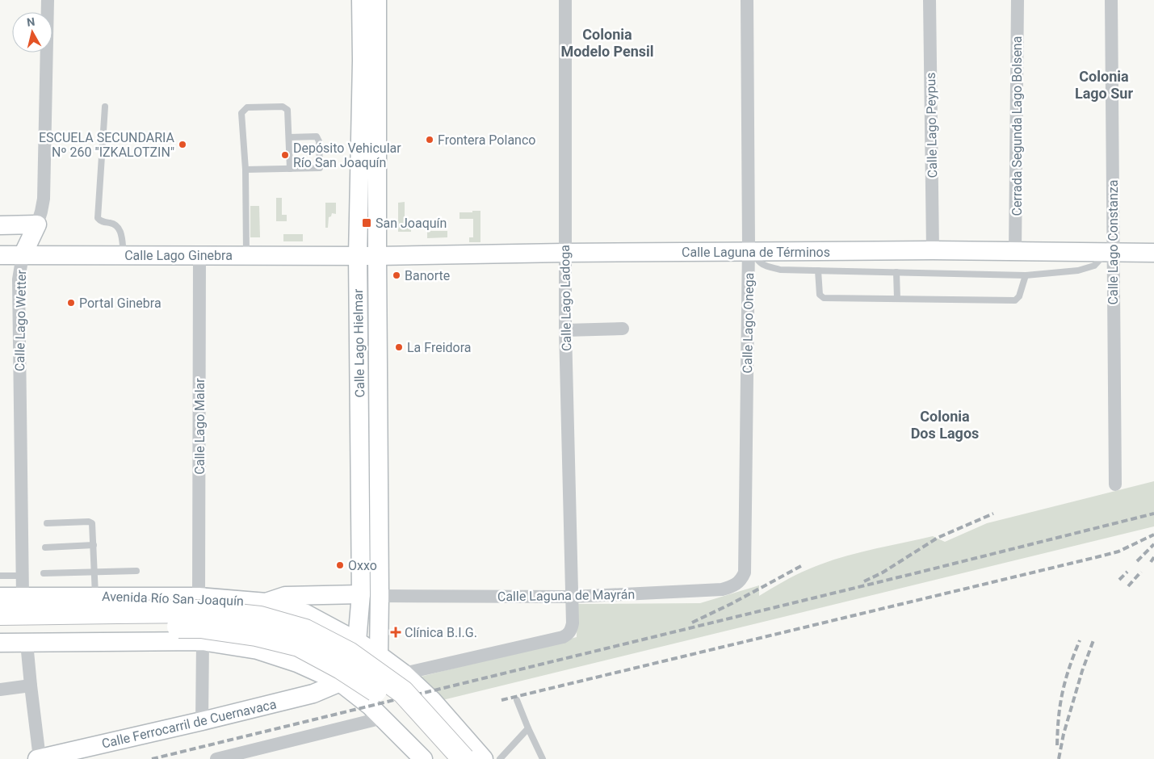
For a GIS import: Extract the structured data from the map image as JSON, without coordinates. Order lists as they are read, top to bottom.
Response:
{
  "streets": {
    "highway": ["Avenida Río San Joaquín"],
    "street": [
      "Calle Lago Peypus",
      "Cerrada Segunda Lago Bolsena",
      "Calle Lago Constanza",
      "Calle Laguna de Términos",
      "Calle Lago Ginebra",
      "Calle Lago Ladoga",
      "Calle Lago Wetter",
      "Calle Lago Onega",
      "Calle Lago Hielmar",
      "Calle Lago Malar",
      "Calle Laguna de Mayrán",
      "Calle Ferrocarril de Cuernavaca"
    ]
  },
  "crossings": [
    ["Calle Lago Peypus", "Calle Laguna de Términos"],
    ["Cerrada Segunda Lago Bolsena", "Calle Laguna de Términos"],
    ["Calle Lago Constanza", "Calle Laguna de Términos"],
    ["Calle Laguna de Términos", "Calle Lago Ginebra"],
    ["Calle Laguna de Términos", "Calle Lago Ladoga"],
    ["Calle Laguna de Términos", "Calle Lago Onega"],
    ["Calle Laguna de Términos", "Calle Lago Hielmar"],
    ["Calle Lago Ginebra", "Calle Lago Wetter"],
    ["Calle Lago Ginebra", "Calle Lago Hielmar"],
    ["Calle Lago Ginebra", "Calle Lago Malar"],
    ["Calle Lago Ladoga", "Calle Laguna de Mayrán"],
    ["Calle Lago Wetter", "Avenida Río San Joaquín"],
    ["Calle Lago Onega", "Calle Laguna de Mayrán"],
    ["Calle Lago Hielmar", "Calle Laguna de Mayrán"],
    ["Calle Lago Hielmar", "Avenida Río San Joaquín"],
    ["Calle Lago Hielmar", "Calle Ferrocarril de Cuernavaca"],
    ["Calle Lago Malar", "Avenida Río San Joaquín"]
  ],
  "districts": ["Colonia Modelo Pensil", "Colonia Lago Sur", "Colonia Dos Lagos"],
  "places": {
    "other": [
      "Frontera Polanco",
      "ESCUELA SECUNDARIA Nº 260 \"IZKALOTZIN\"",
      "Depósito Vehicular Río San Joaquín",
      "Banorte",
      "Portal Ginebra",
      "La Freidora",
      "Oxxo"
    ],
    "transit": ["San Joaquín"],
    "health": ["Clínica B.I.G."]
  },
  "north": "top"
}
